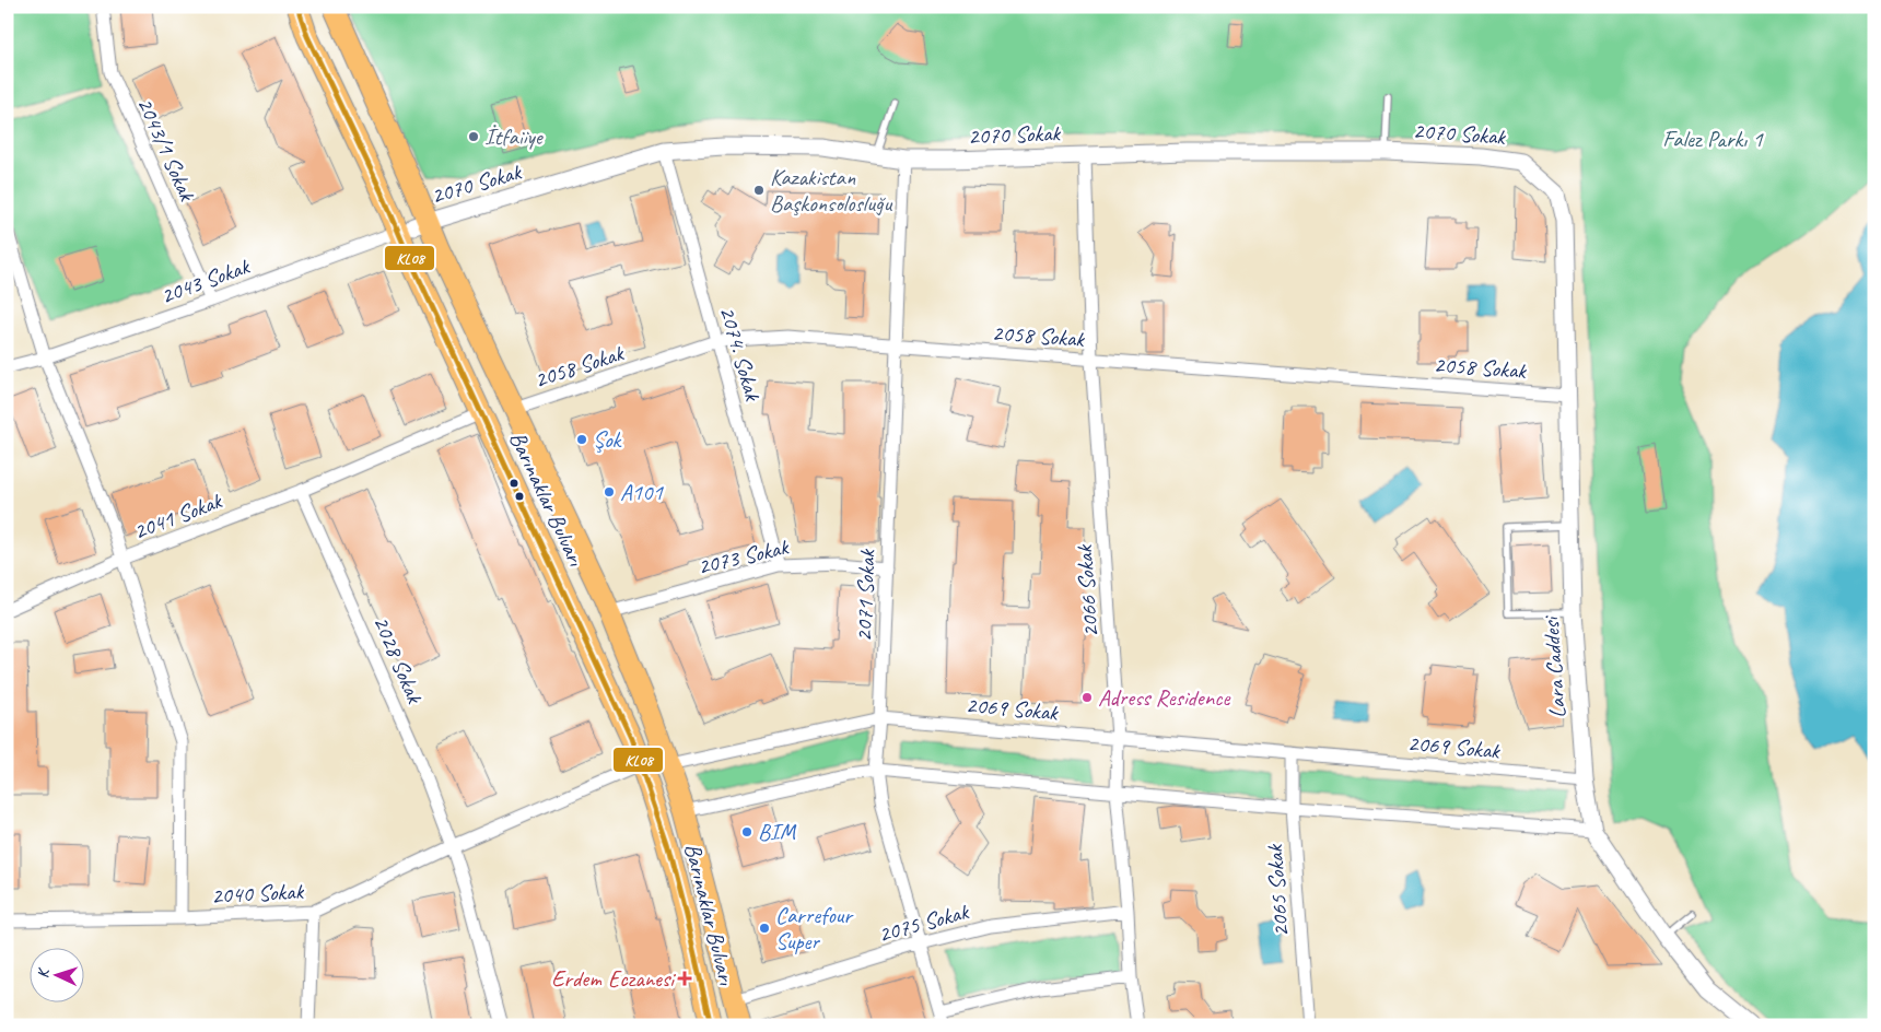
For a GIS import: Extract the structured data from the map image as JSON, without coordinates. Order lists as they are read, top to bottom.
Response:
{
  "streets": {
    "main road": ["Barınaklar Bulvarı"],
    "street": [
      "2070 Sokak",
      "2043/1 Sokak",
      "2043 Sokak",
      "2058 Sokak",
      "2074. Sokak",
      "2041 Sokak",
      "2073 Sokak",
      "2066 Sokak",
      "2071 Sokak",
      "2028 Sokak",
      "Lara Caddesi",
      "2069 Sokak",
      "2065 Sokak",
      "2040 Sokak",
      "2075 Sokak"
    ]
  },
  "crossings": [
    ["2070 Sokak", "2043 Sokak"],
    ["2070 Sokak", "2074. Sokak"],
    ["2070 Sokak", "Barınaklar Bulvarı"],
    ["2070 Sokak", "2066 Sokak"],
    ["2070 Sokak", "2071 Sokak"],
    ["2070 Sokak", "Lara Caddesi"],
    ["2043/1 Sokak", "2043 Sokak"],
    ["2043 Sokak", "Barınaklar Bulvarı"],
    ["2043 Sokak", "2041 Sokak"],
    ["2058 Sokak", "2074. Sokak"],
    ["2058 Sokak", "Barınaklar Bulvarı"],
    ["2058 Sokak", "2066 Sokak"],
    ["2058 Sokak", "2071 Sokak"],
    ["2058 Sokak", "Lara Caddesi"],
    ["2074. Sokak", "2073 Sokak"],
    ["Barınaklar Bulvarı", "2041 Sokak"],
    ["Barınaklar Bulvarı", "2073 Sokak"],
    ["Barınaklar Bulvarı", "2069 Sokak"],
    ["Barınaklar Bulvarı", "2040 Sokak"],
    ["Barınaklar Bulvarı", "2075 Sokak"],
    ["2041 Sokak", "2028 Sokak"],
    ["2073 Sokak", "2071 Sokak"],
    ["2066 Sokak", "2069 Sokak"],
    ["2066 Sokak", "2075 Sokak"],
    ["2071 Sokak", "2069 Sokak"],
    ["2071 Sokak", "2075 Sokak"],
    ["2028 Sokak", "2040 Sokak"],
    ["Lara Caddesi", "2069 Sokak"],
    ["2069 Sokak", "2065 Sokak"]
  ],
  "parks": ["Falez Parkı 1"],
  "places": {
    "other": [
      "İtfaiiye",
      "Kazakistan Başkonsolosluğu",
      "Şok",
      "A101",
      "Adress Residence",
      "BIM",
      "Carrefour Super"
    ],
    "health": ["Erdem Eczanesi"]
  },
  "lines": ["transit line KL08"],
  "north": "left"
}
